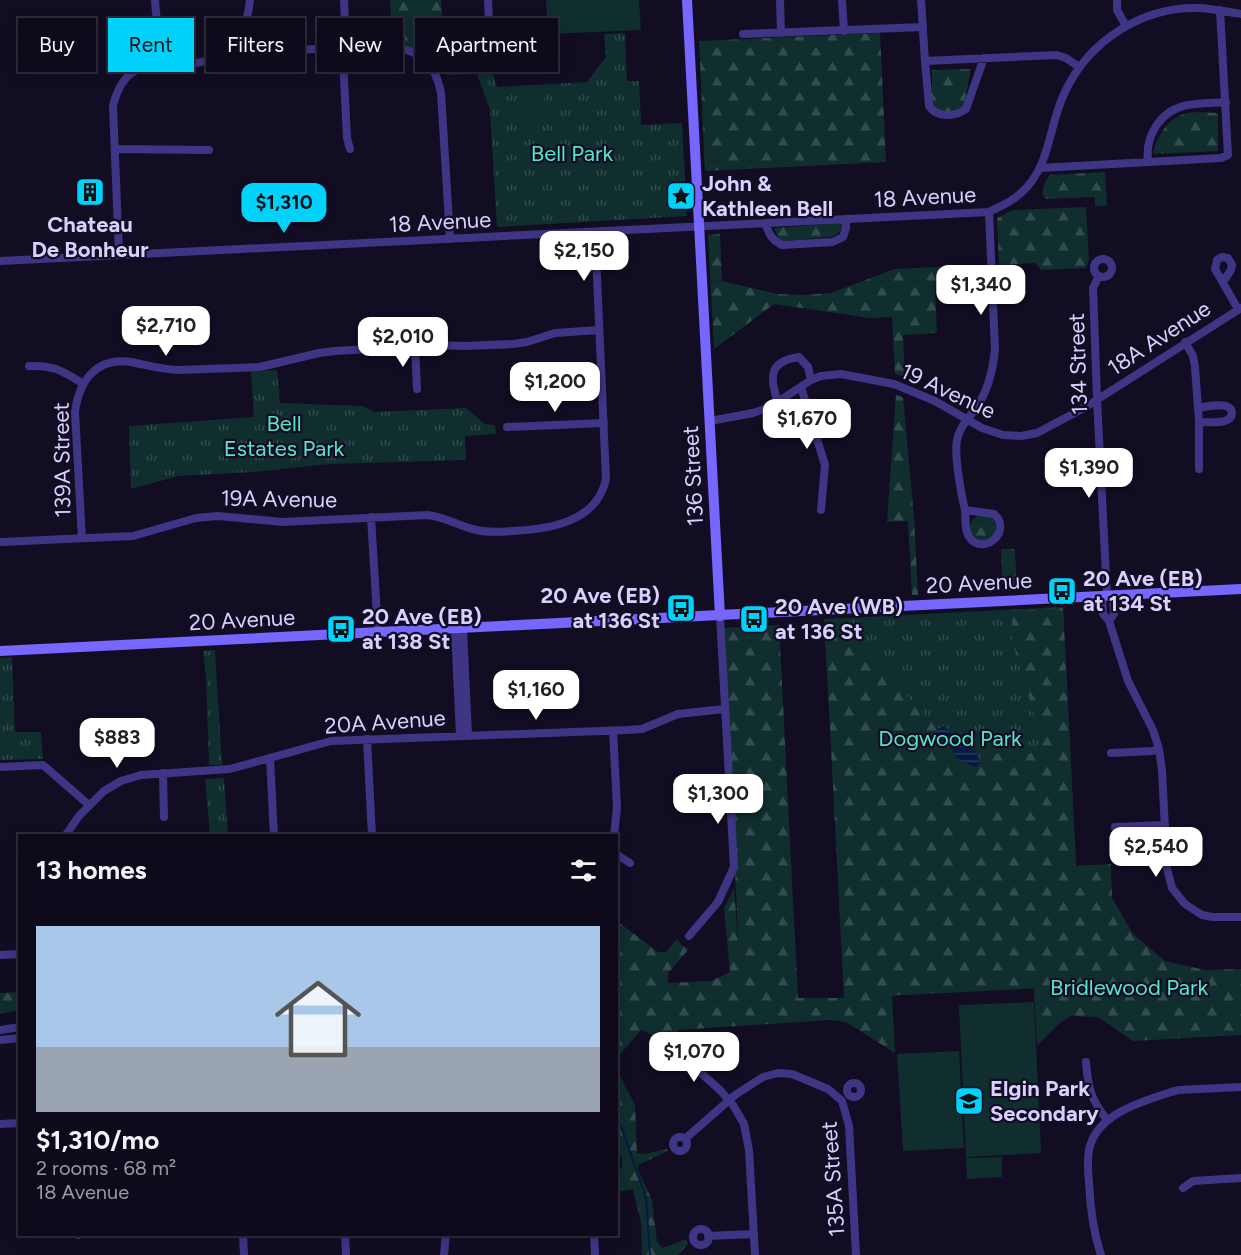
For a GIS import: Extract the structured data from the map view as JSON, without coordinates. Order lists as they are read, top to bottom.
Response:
{
  "streets": {
    "street": [
      "18 Avenue",
      "18A Avenue",
      "134 Street",
      "19 Avenue",
      "139A Street",
      "136 Street",
      "19A Avenue",
      "20 Avenue",
      "20A Avenue",
      "135A Street"
    ]
  },
  "crossings": [
    ["18 Avenue", "136 Street"],
    ["18A Avenue", "134 Street"],
    ["18A Avenue", "19 Avenue"],
    ["134 Street", "19 Avenue"],
    ["134 Street", "20 Avenue"],
    ["19 Avenue", "136 Street"],
    ["139A Street", "19A Avenue"],
    ["136 Street", "20 Avenue"],
    ["136 Street", "20A Avenue"]
  ],
  "parks": [
    "Bell Park",
    "Bell Estates Park",
    "Dogwood Park",
    "Bridlewood Park"
  ],
  "places": {
    "building": ["Chateau De Bonheur"],
    "place": ["John & Kathleen Bell"],
    "bus stop": [
      "20 Ave (EB) at 134 St",
      "20 Ave (EB) at 136 St",
      "20 Ave (WB) at 136 St",
      "20 Ave (EB) at 138 St"
    ],
    "school or university": ["Elgin Park Secondary"]
  },
  "page": {
    "chip": [
      "Buy",
      "Rent",
      "Filters",
      "New",
      "Apartment"
    ],
    "price": [
      "$1,310",
      "$2,150",
      "$1,340",
      "$2,710",
      "$2,010",
      "$1,200",
      "$1,670",
      "$1,390",
      "$1,160",
      "$883",
      "$1,300",
      "$2,540",
      "$1,070"
    ],
    "heading": "13 homes",
    "list": [
      {
        "name": "$1,310/mo",
        "note": "2 rooms · 68 m² · 18 Avenue"
      }
    ]
  }
}
